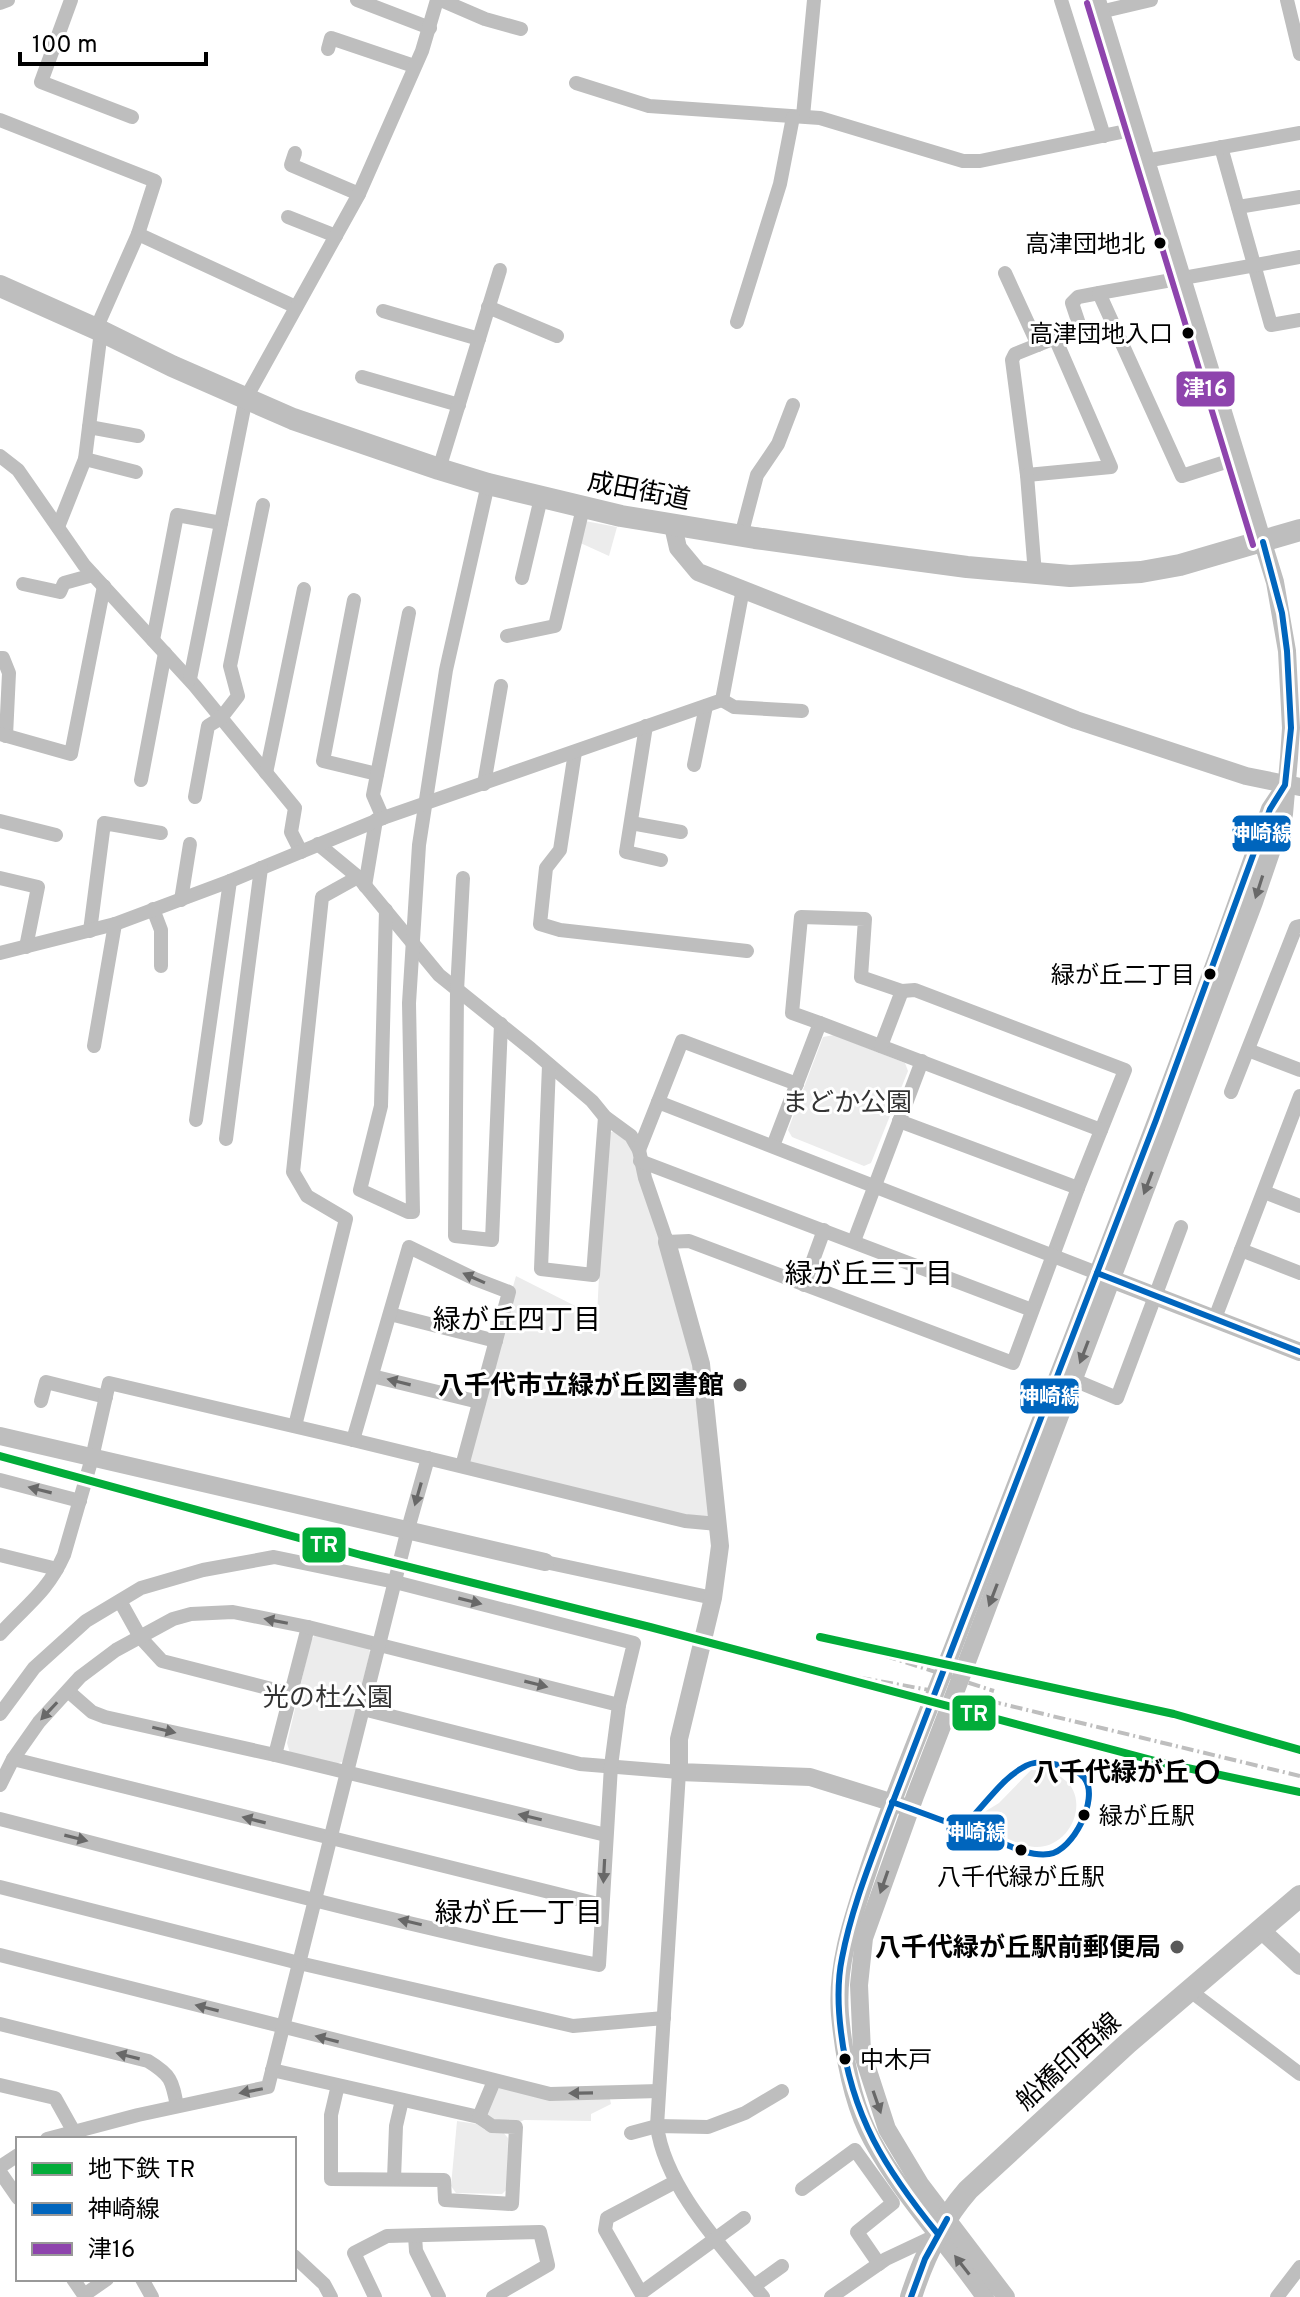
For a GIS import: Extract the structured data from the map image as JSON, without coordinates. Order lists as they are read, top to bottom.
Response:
{
  "streets": {
    "main road": ["成田街道", "船橋印西線"]
  },
  "districts": ["緑が丘三丁目", "緑が丘四丁目", "緑が丘一丁目"],
  "parks": ["まどか公園", "光の杜公園"],
  "places": [
    "高津団地北",
    "高津団地入口",
    "緑が丘二丁目",
    "八千代市立緑が丘図書館",
    "八千代緑が丘",
    "緑が丘駅",
    "八千代緑が丘駅",
    "八千代緑が丘駅前郵便局",
    "中木戸"
  ],
  "lines": ["transit line 津16", "transit line 神崎線", "metro line TR"],
  "legend": ["地下鉄 TR", "神崎線", "津16"],
  "scale_bar": "100 m"
}
